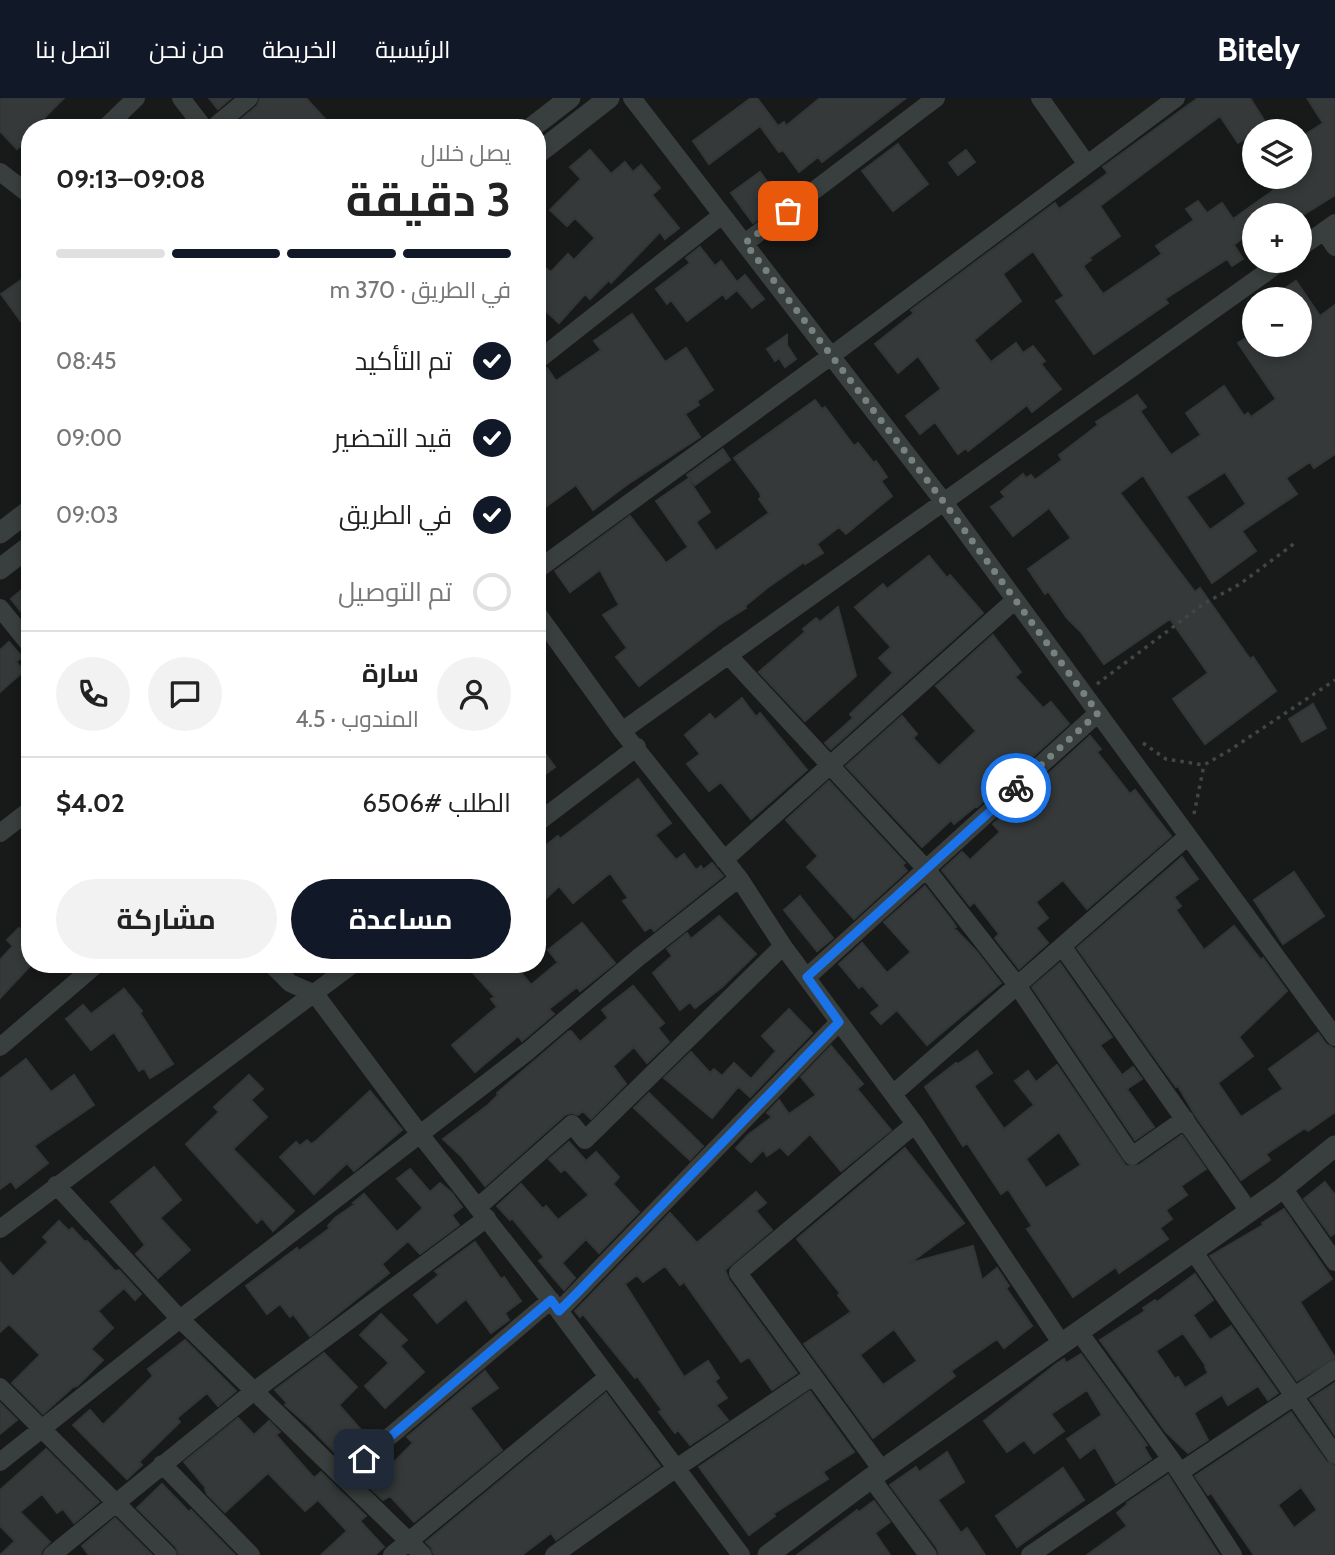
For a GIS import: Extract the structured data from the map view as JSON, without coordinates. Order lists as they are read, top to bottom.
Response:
{
  "page": {
    "header": "Bitely",
    "nav": [
      "الرئيسية",
      "الخريطة",
      "من نحن",
      "اتصل بنا"
    ],
    "map_buttons": ["+", "−"],
    "heading": ["3 دقيقة", "يصل خلال", "09:08–09:13"],
    "panel": [
      "سارة",
      "المندوب · 4.5",
      "الطلب #6506",
      "$4.02"
    ],
    "bar": "في الطريق · 370 m",
    "list": [
      ["تم التأكيد", "08:45"],
      ["قيد التحضير", "09:00"],
      ["في الطريق", "09:03"],
      "تم التوصيل"
    ],
    "buttons": ["مساعدة", "مشاركة"]
  }
}
